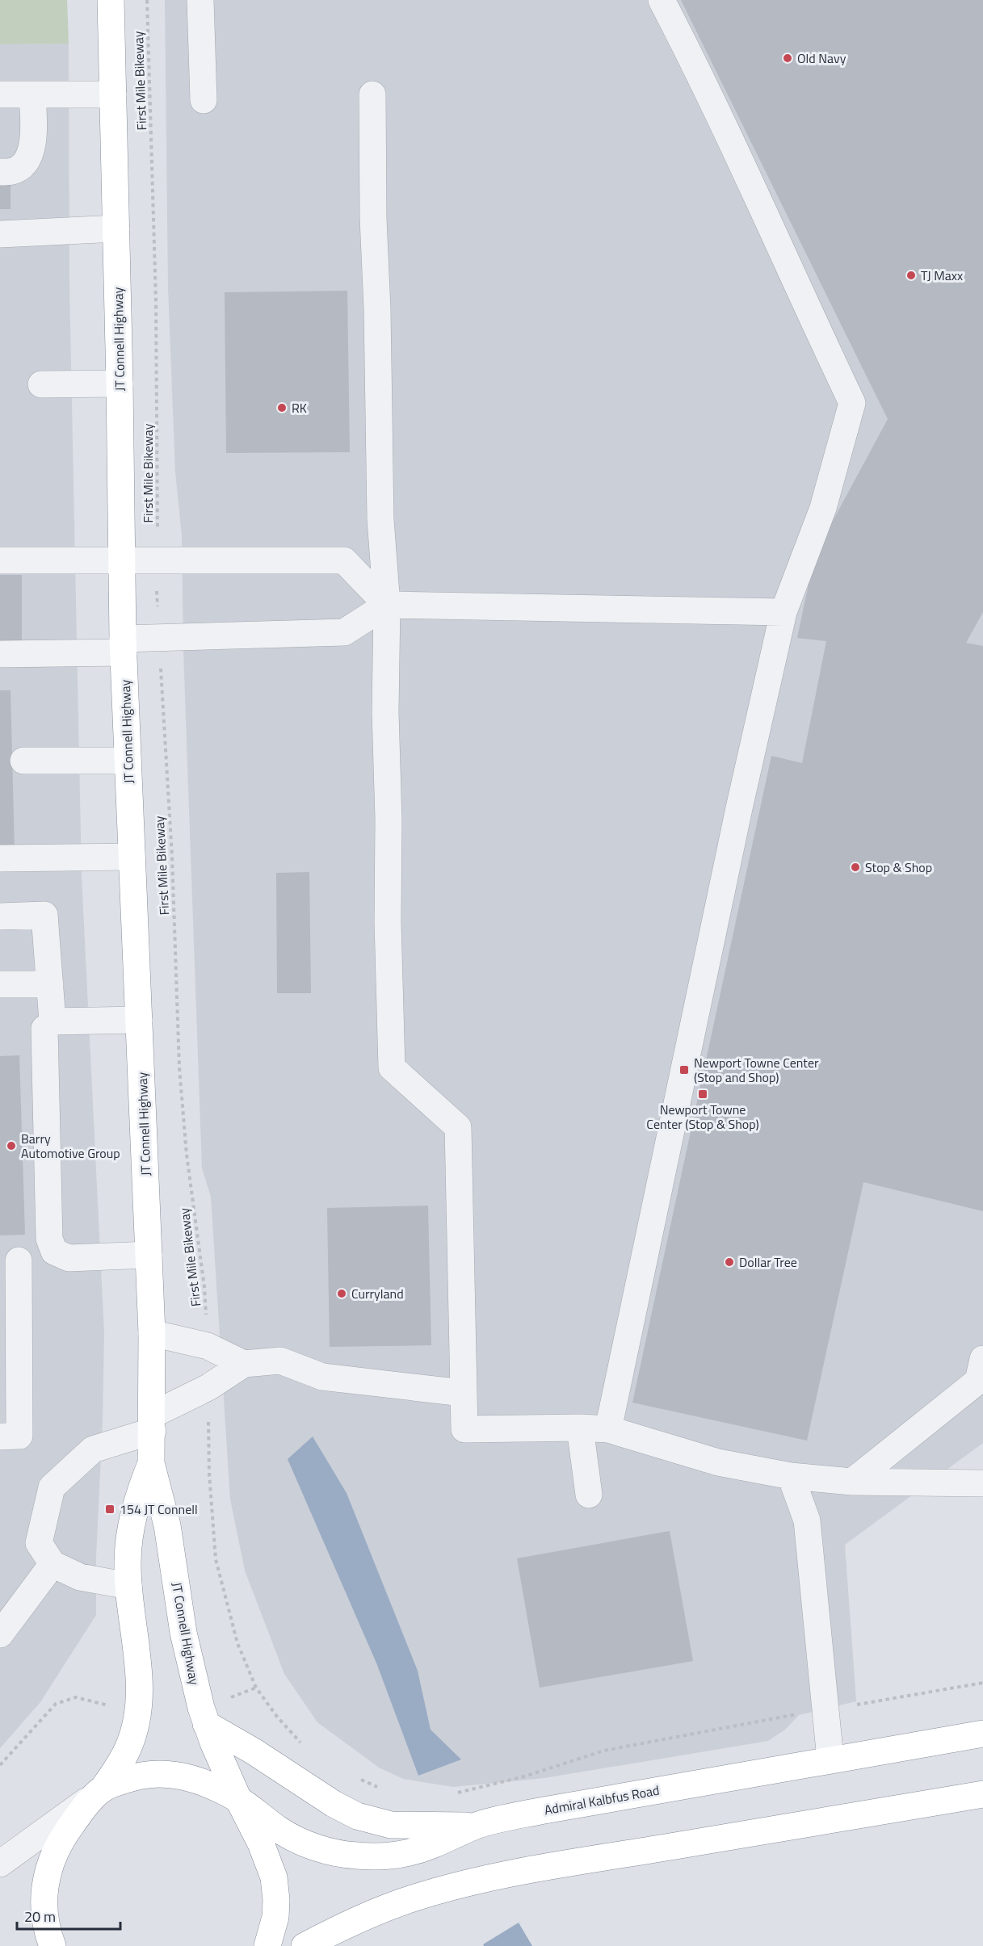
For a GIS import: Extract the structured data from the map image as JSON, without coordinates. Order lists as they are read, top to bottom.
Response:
{
  "streets": {
    "highway": ["JT Connell Highway", "Admiral Kalbfus Road"],
    "path": ["First Mile Bikeway"]
  },
  "crossings": [
    ["JT Connell Highway", "Admiral Kalbfus Road"]
  ],
  "places": {
    "other": [
      "Old Navy",
      "TJ Maxx",
      "RK",
      "Stop & Shop",
      "Barry Automotive Group",
      "Dollar Tree",
      "Curryland"
    ],
    "transit": ["Newport Towne Center (Stop and Shop)", "Newport Towne Center (Stop & Shop)", "154 JT Connell"]
  },
  "scale_bar": "20 m"
}
